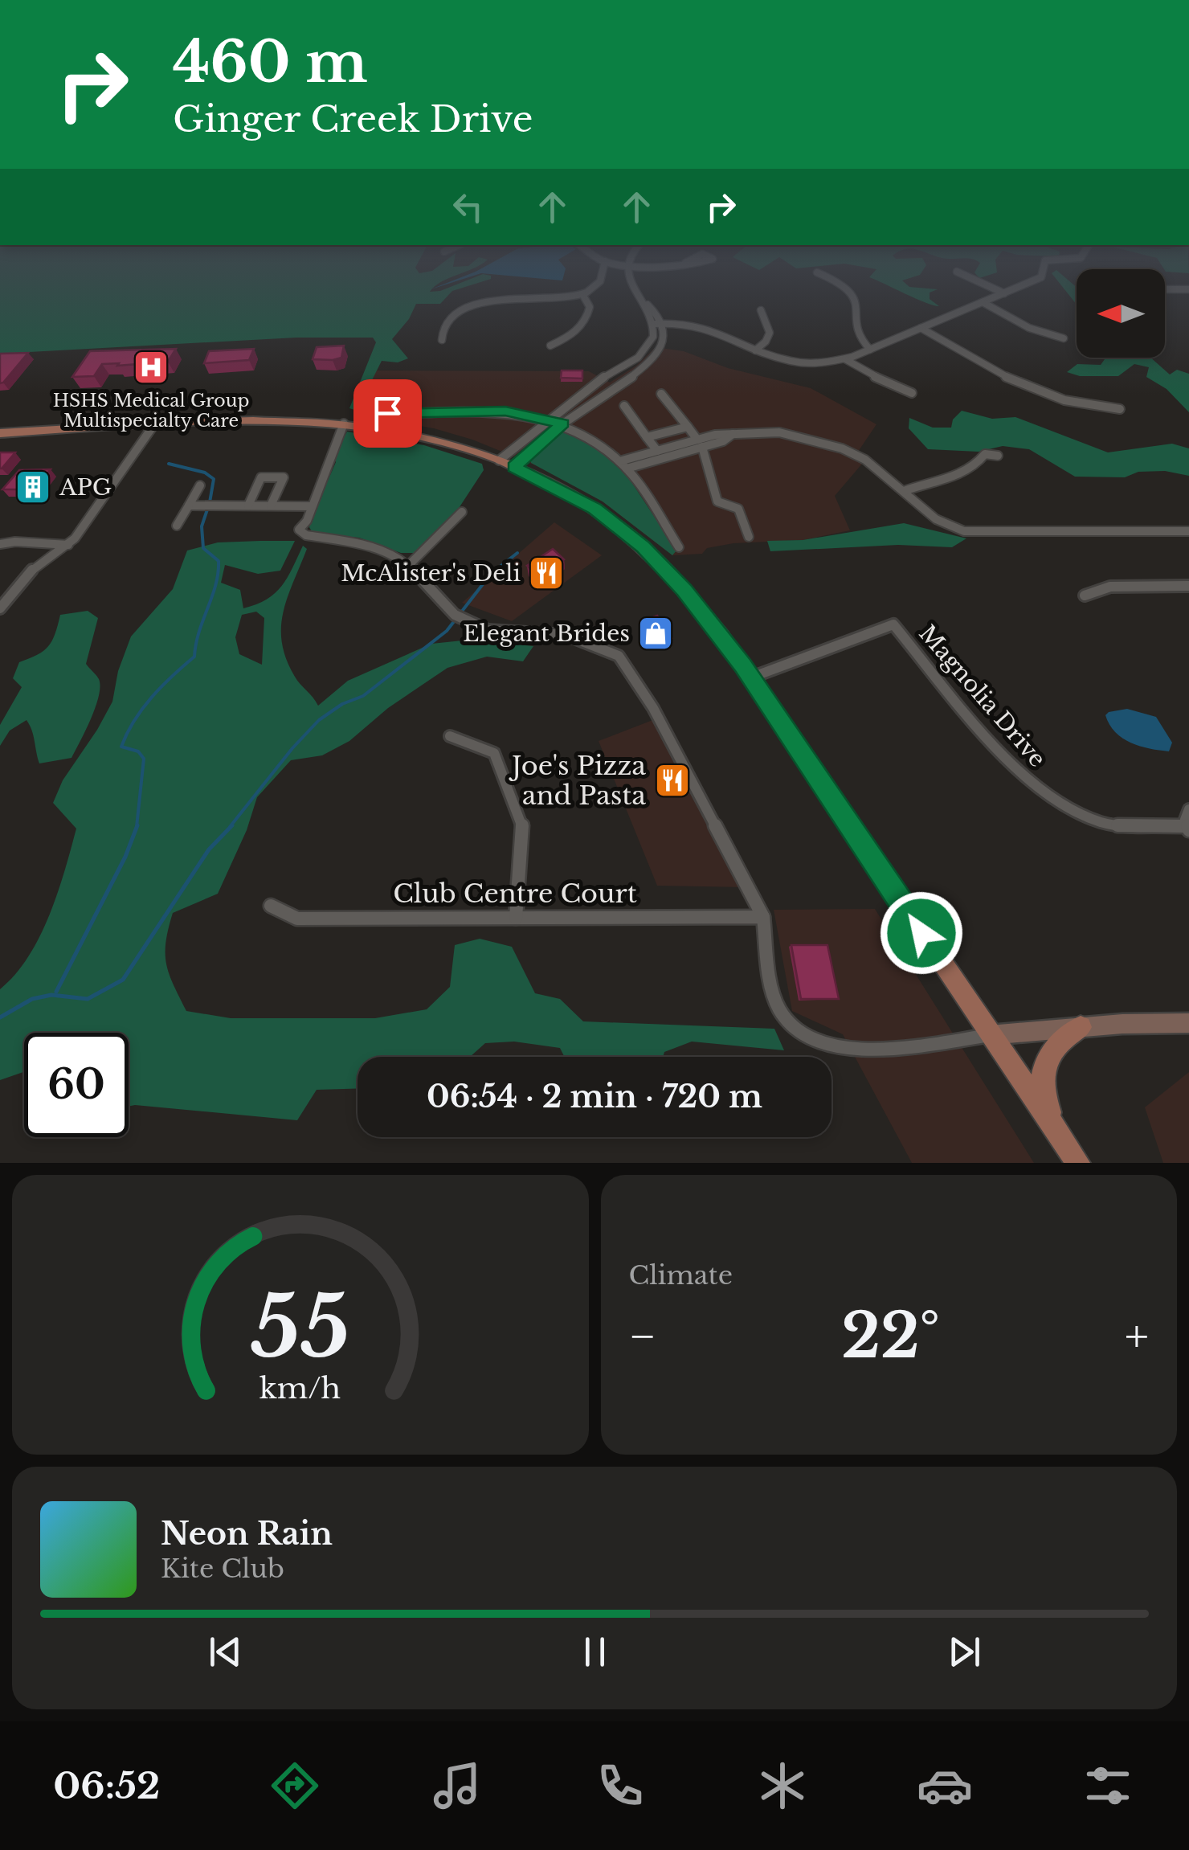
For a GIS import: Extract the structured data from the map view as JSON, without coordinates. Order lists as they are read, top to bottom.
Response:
{
  "streets": {
    "street": ["Magnolia Drive", "Club Centre Court"]
  },
  "places": {
    "hospital": ["HSHS Medical Group Multispecialty Care"],
    "building": ["APG"],
    "restaurant": ["McAlister's Deli", "Joe's Pizza and Pasta"],
    "shop": ["Elegant Brides"]
  },
  "north": "left",
  "page": {
    "turn": ["460 m", "Ginger Creek Drive"],
    "limit": "60",
    "trip": "06:54 · 2 min · 720 m",
    "tile": "Climate",
    "heat": ["−", "22°", "+"],
    "song": ["Neon Rain", "Kite Club"],
    "tabs": "06:52",
    "gauge": ["55", "km/h"]
  }
}
